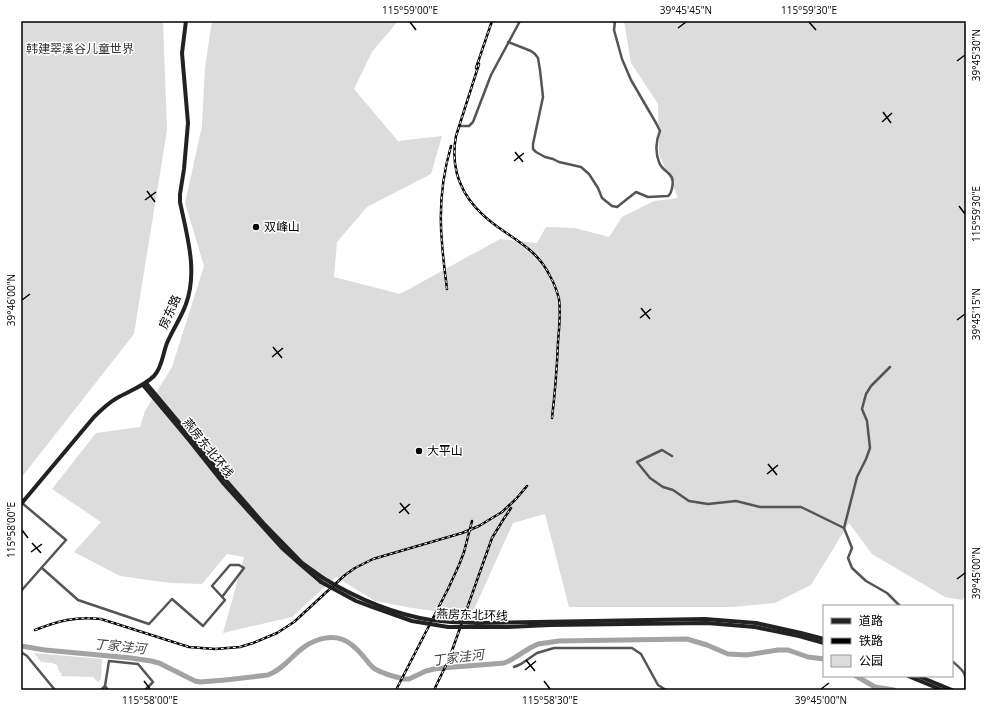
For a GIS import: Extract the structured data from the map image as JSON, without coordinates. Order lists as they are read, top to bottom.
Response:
{
  "streets": {
    "main road": ["房东路", "燕房东北环线"]
  },
  "crossings": [
    ["房东路", "燕房东北环线"]
  ],
  "water": ["丁家洼河"],
  "parks": ["韩建翠溪谷儿童世界"],
  "places": ["双峰山", "大平山"],
  "legend": ["道路", "铁路", "公园"],
  "coordinates": [
    "115°59'00\"E",
    "39°45'45\"N",
    "115°59'30\"E",
    "39°45'30\"N",
    "39°46'00\"N",
    "39°45'15\"N",
    "115°58'00\"E",
    "39°45'00\"N",
    "115°58'30\"E"
  ]
}
